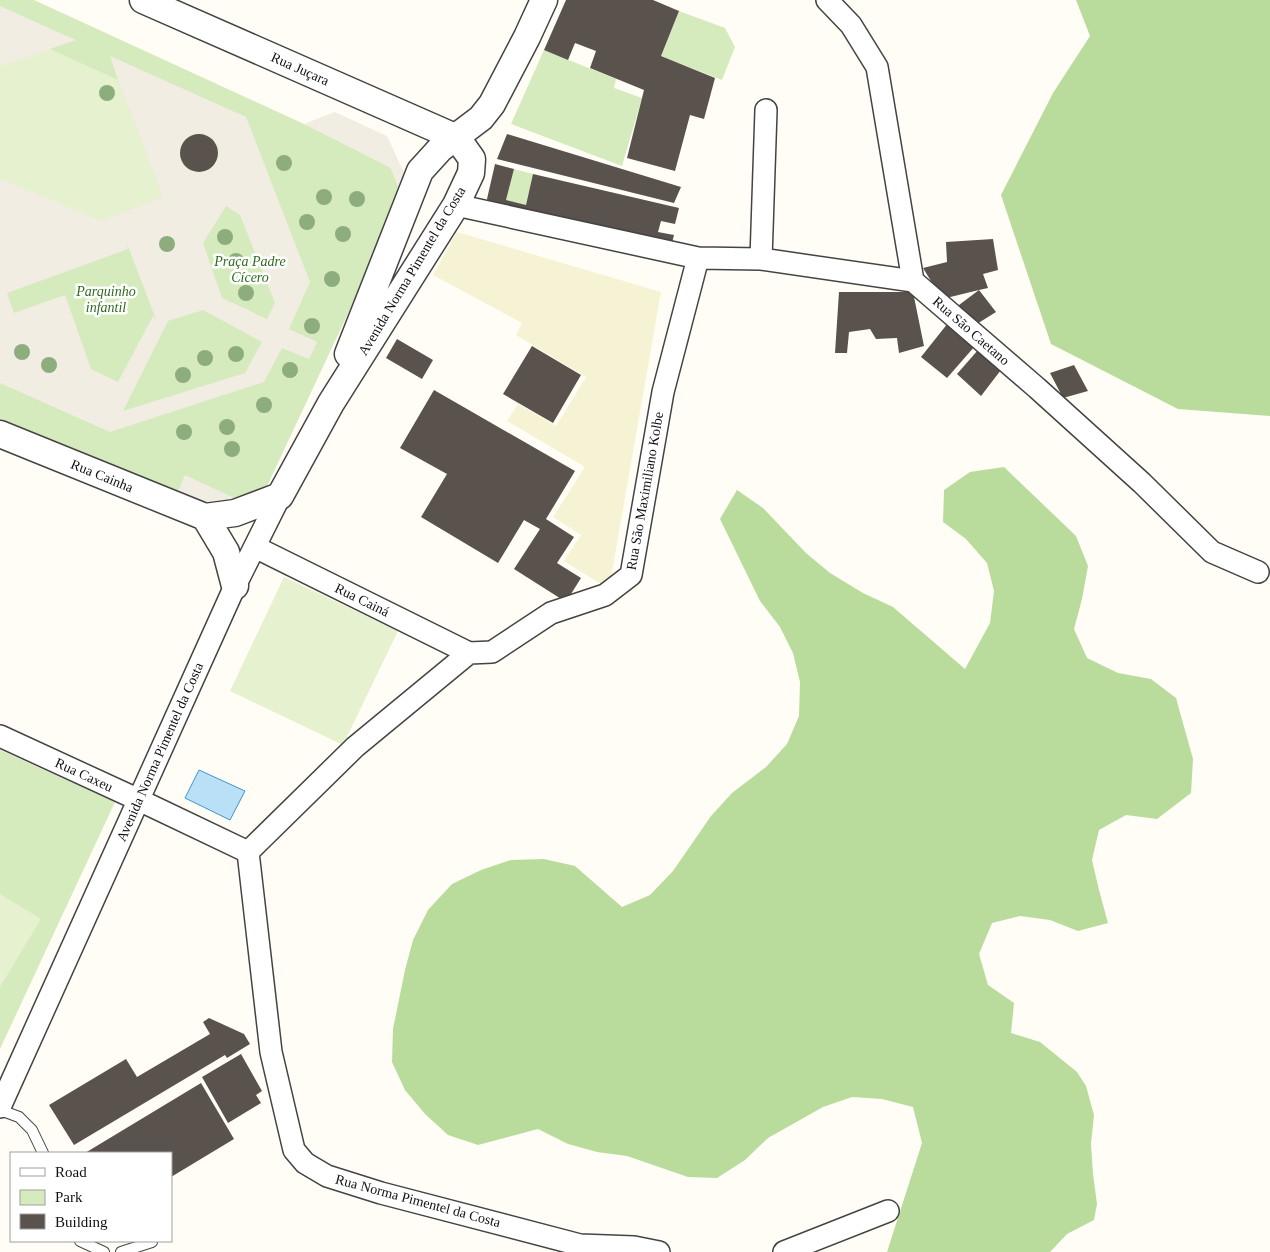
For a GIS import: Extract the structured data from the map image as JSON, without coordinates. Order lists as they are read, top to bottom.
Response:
{
  "streets": {
    "street": [
      "Rua Juçara",
      "Avenida Norma Pimentel da Costa",
      "Rua São Caetano",
      "Rua Cainha",
      "Rua São Maximiliano Kolbe",
      "Rua Cainá",
      "Rua Caxeu",
      "Rua Norma Pimentel da Costa"
    ]
  },
  "crossings": [
    ["Rua Juçara", "Avenida Norma Pimentel da Costa"],
    ["Avenida Norma Pimentel da Costa", "Rua Cainha"],
    ["Avenida Norma Pimentel da Costa", "Rua Cainá"],
    ["Avenida Norma Pimentel da Costa", "Rua Caxeu"],
    ["Rua São Maximiliano Kolbe", "Rua Cainá"],
    ["Rua Caxeu", "Rua Norma Pimentel da Costa"]
  ],
  "parks": ["Praça Padre Cícero", "Parquinho infantil"],
  "legend": ["Road", "Park", "Building"]
}
